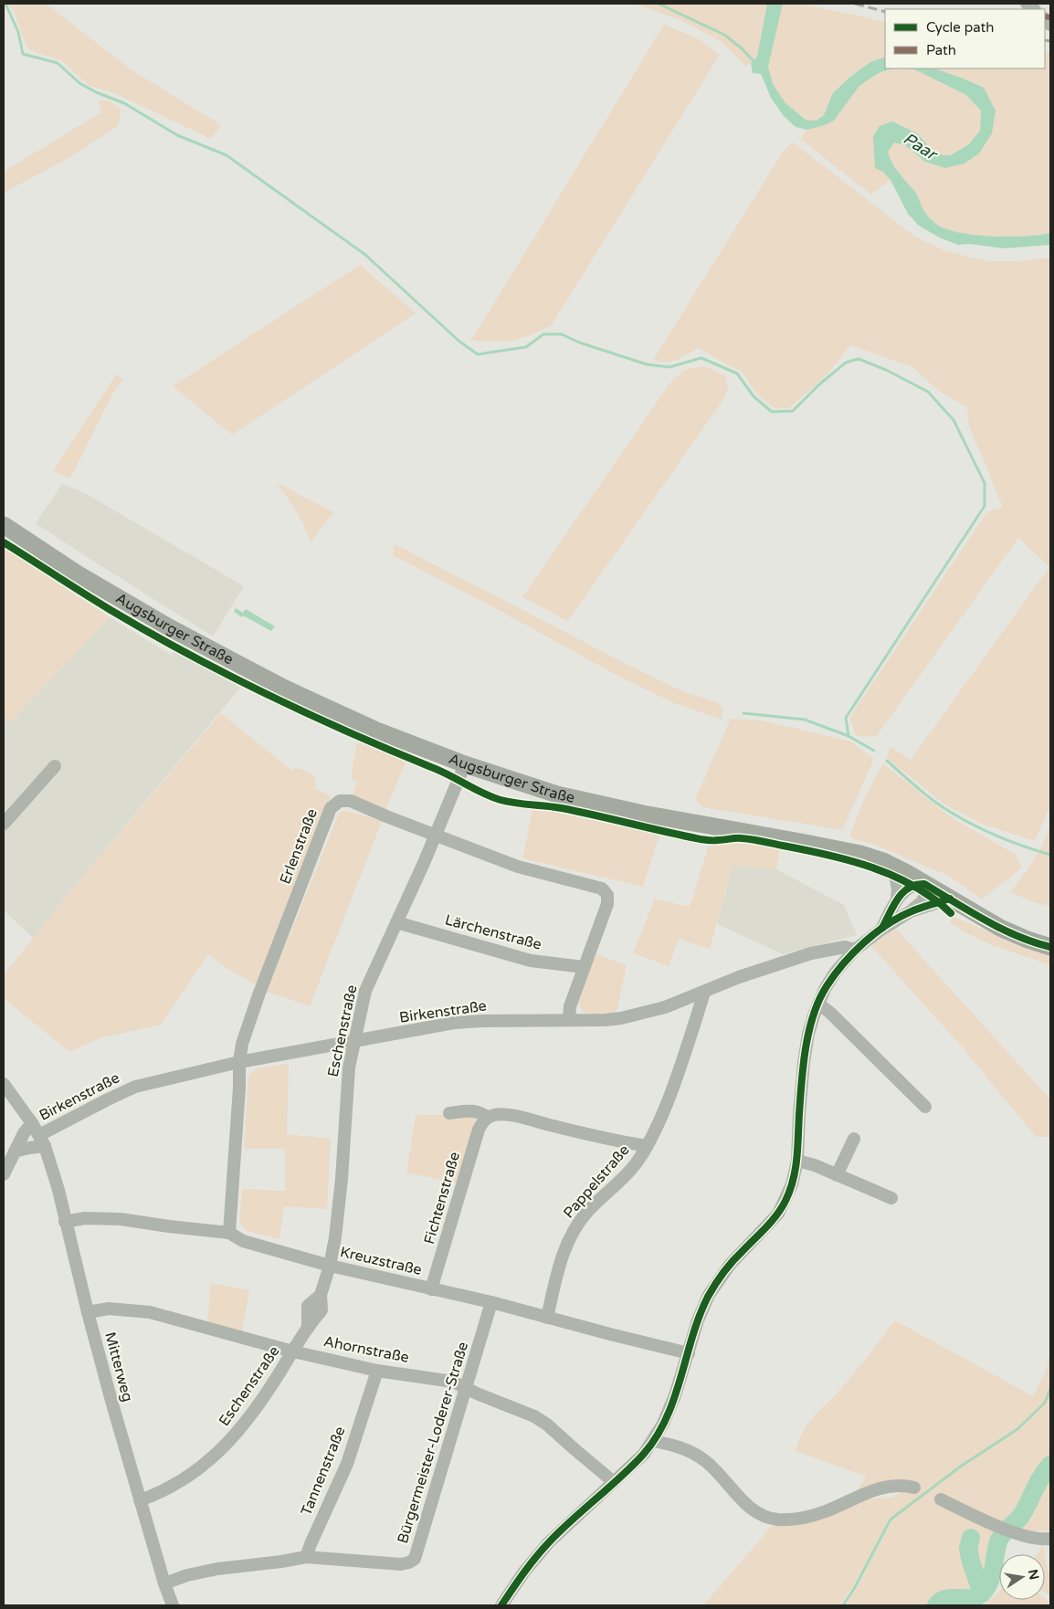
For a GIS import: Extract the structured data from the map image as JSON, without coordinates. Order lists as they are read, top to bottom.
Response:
{
  "streets": {
    "main road": ["Augsburger Straße"],
    "street": [
      "Erlenstraße",
      "Lärchenstraße",
      "Birkenstraße",
      "Eschenstraße",
      "Pappelstraße",
      "Fichtenstraße",
      "Kreuzstraße",
      "Ahornstraße",
      "Mitterweg",
      "Bürgermeister-Loderer-Straße",
      "Tannenstraße"
    ]
  },
  "crossings": [
    ["Augsburger Straße", "Eschenstraße"],
    ["Erlenstraße", "Lärchenstraße"],
    ["Erlenstraße", "Birkenstraße"],
    ["Erlenstraße", "Eschenstraße"],
    ["Erlenstraße", "Kreuzstraße"],
    ["Lärchenstraße", "Eschenstraße"],
    ["Birkenstraße", "Eschenstraße"],
    ["Birkenstraße", "Pappelstraße"],
    ["Birkenstraße", "Mitterweg"],
    ["Eschenstraße", "Kreuzstraße"],
    ["Eschenstraße", "Ahornstraße"],
    ["Eschenstraße", "Mitterweg"],
    ["Pappelstraße", "Kreuzstraße"],
    ["Fichtenstraße", "Kreuzstraße"],
    ["Kreuzstraße", "Mitterweg"],
    ["Kreuzstraße", "Bürgermeister-Loderer-Straße"],
    ["Ahornstraße", "Mitterweg"],
    ["Ahornstraße", "Bürgermeister-Loderer-Straße"],
    ["Ahornstraße", "Tannenstraße"],
    ["Mitterweg", "Bürgermeister-Loderer-Straße"],
    ["Bürgermeister-Loderer-Straße", "Tannenstraße"]
  ],
  "water": ["Paar"],
  "legend": ["Cycle path", "Path"],
  "north": "right"
}
